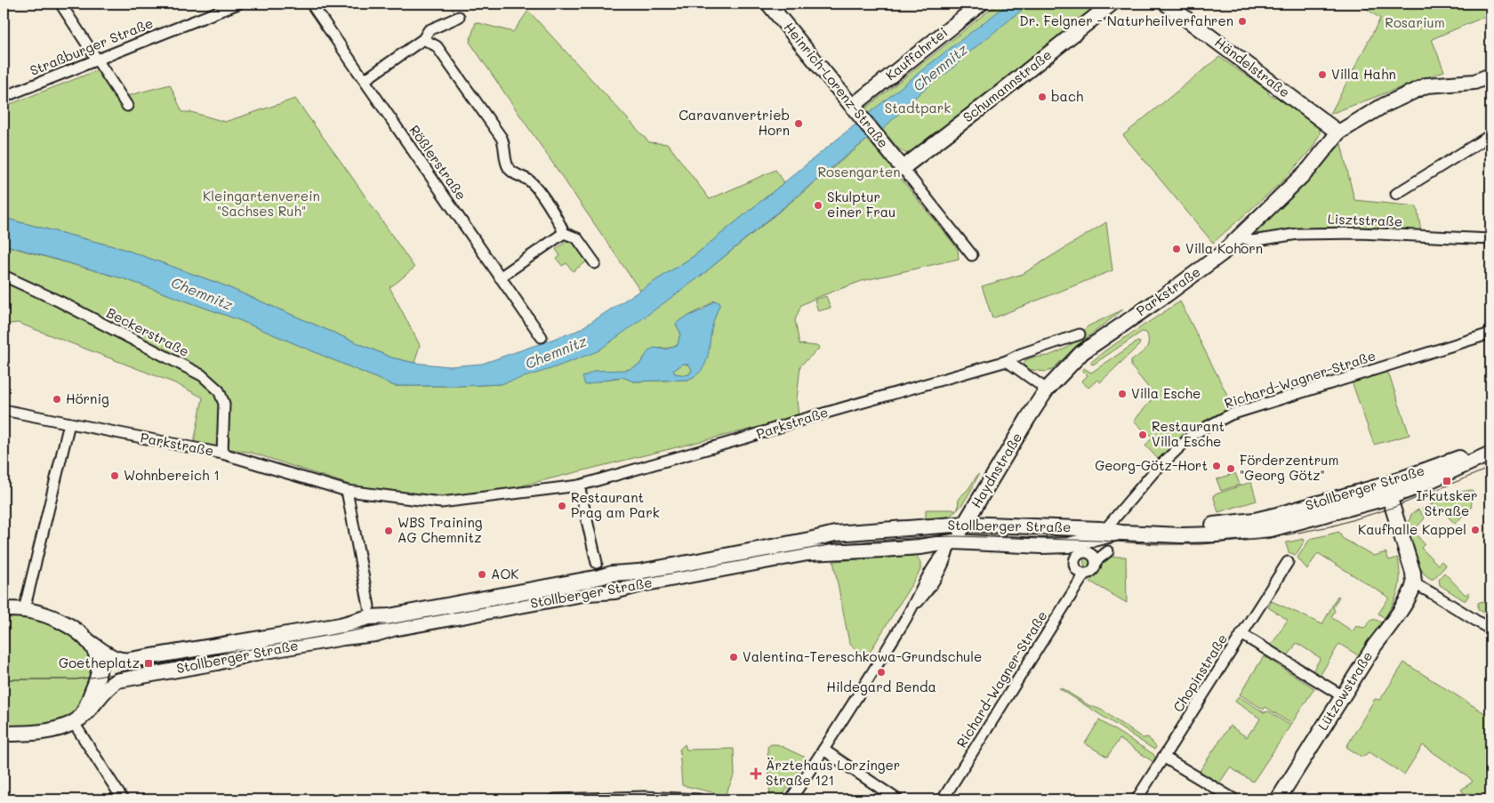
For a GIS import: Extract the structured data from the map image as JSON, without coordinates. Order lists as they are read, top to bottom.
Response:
{
  "streets": {
    "main road": [
      "Kauffahrtei",
      "Händelstraße",
      "Heinrich-Lorenz-Straße",
      "Schumannstraße",
      "Parkstraße",
      "Haydnstraße",
      "Stollberger Straße",
      "Lützowstraße"
    ],
    "street": [
      "Straßburger Straße",
      "Rößlerstraße",
      "Lisztstraße",
      "Beckerstraße",
      "Richard-Wagner-Straße",
      "Chopinstraße"
    ]
  },
  "crossings": [
    ["Kauffahrtei", "Heinrich-Lorenz-Straße"],
    ["Händelstraße", "Parkstraße"],
    ["Heinrich-Lorenz-Straße", "Schumannstraße"],
    ["Lisztstraße", "Parkstraße"],
    ["Parkstraße", "Beckerstraße"],
    ["Parkstraße", "Haydnstraße"],
    ["Richard-Wagner-Straße", "Stollberger Straße"],
    ["Haydnstraße", "Stollberger Straße"]
  ],
  "water": ["Chemnitz"],
  "parks": [
    "Rosarium",
    "Stadtpark",
    "Rosengarten",
    "Kleingartenverein \"Sachses Ruh\""
  ],
  "places": {
    "other": [
      "Dr. Felgner - Naturheilverfahren",
      "Villa Hahn",
      "bach",
      "Caravanvertrieb Horn",
      "Skulptur einer Frau",
      "Villa Kohorn",
      "Villa Esche",
      "Hörnig",
      "Restaurant Villa Esche",
      "Georg-Götz-Hort",
      "Förderzentrum \"Georg Götz\"",
      "Wohnbereich 1",
      "Restaurant Prag am Park",
      "Kaufhalle Kappel",
      "WBS Training AG Chemnitz",
      "AOK",
      "Valentina-Tereschkowa-Grundschule",
      "Hildegard Benda"
    ],
    "transit": ["Irkutsker Straße", "Goetheplatz"],
    "health": ["Ärztehaus Lorzinger Straße 121"]
  }
}
